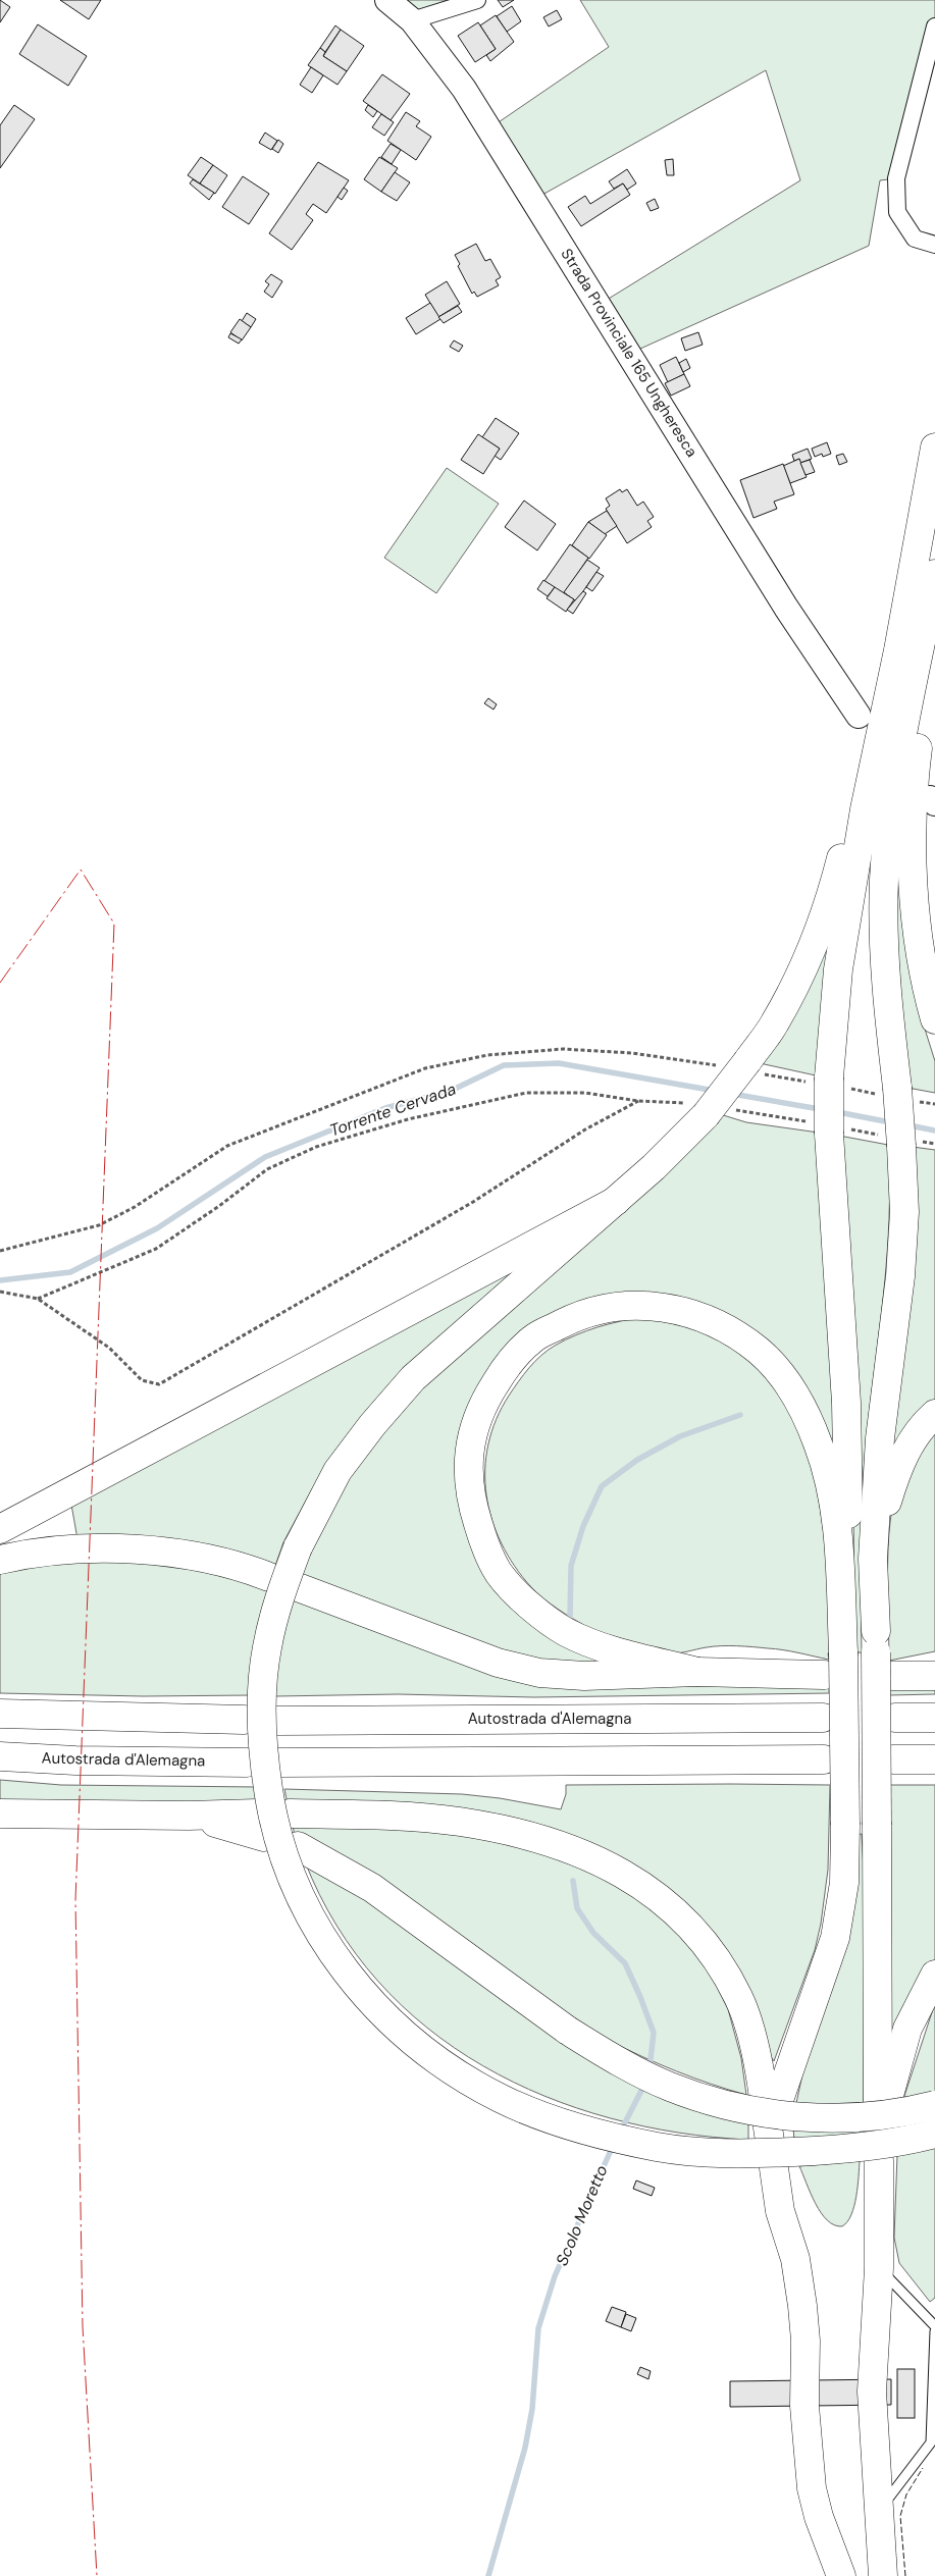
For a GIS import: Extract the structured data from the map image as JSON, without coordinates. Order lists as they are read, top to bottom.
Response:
{
  "streets": {
    "highway": ["Autostrada d'Alemagna"],
    "main road": ["Strada Provinciale 165 Ungheresca"]
  },
  "water": ["Torrente Cervada", "Scolo Moretto"]
}
